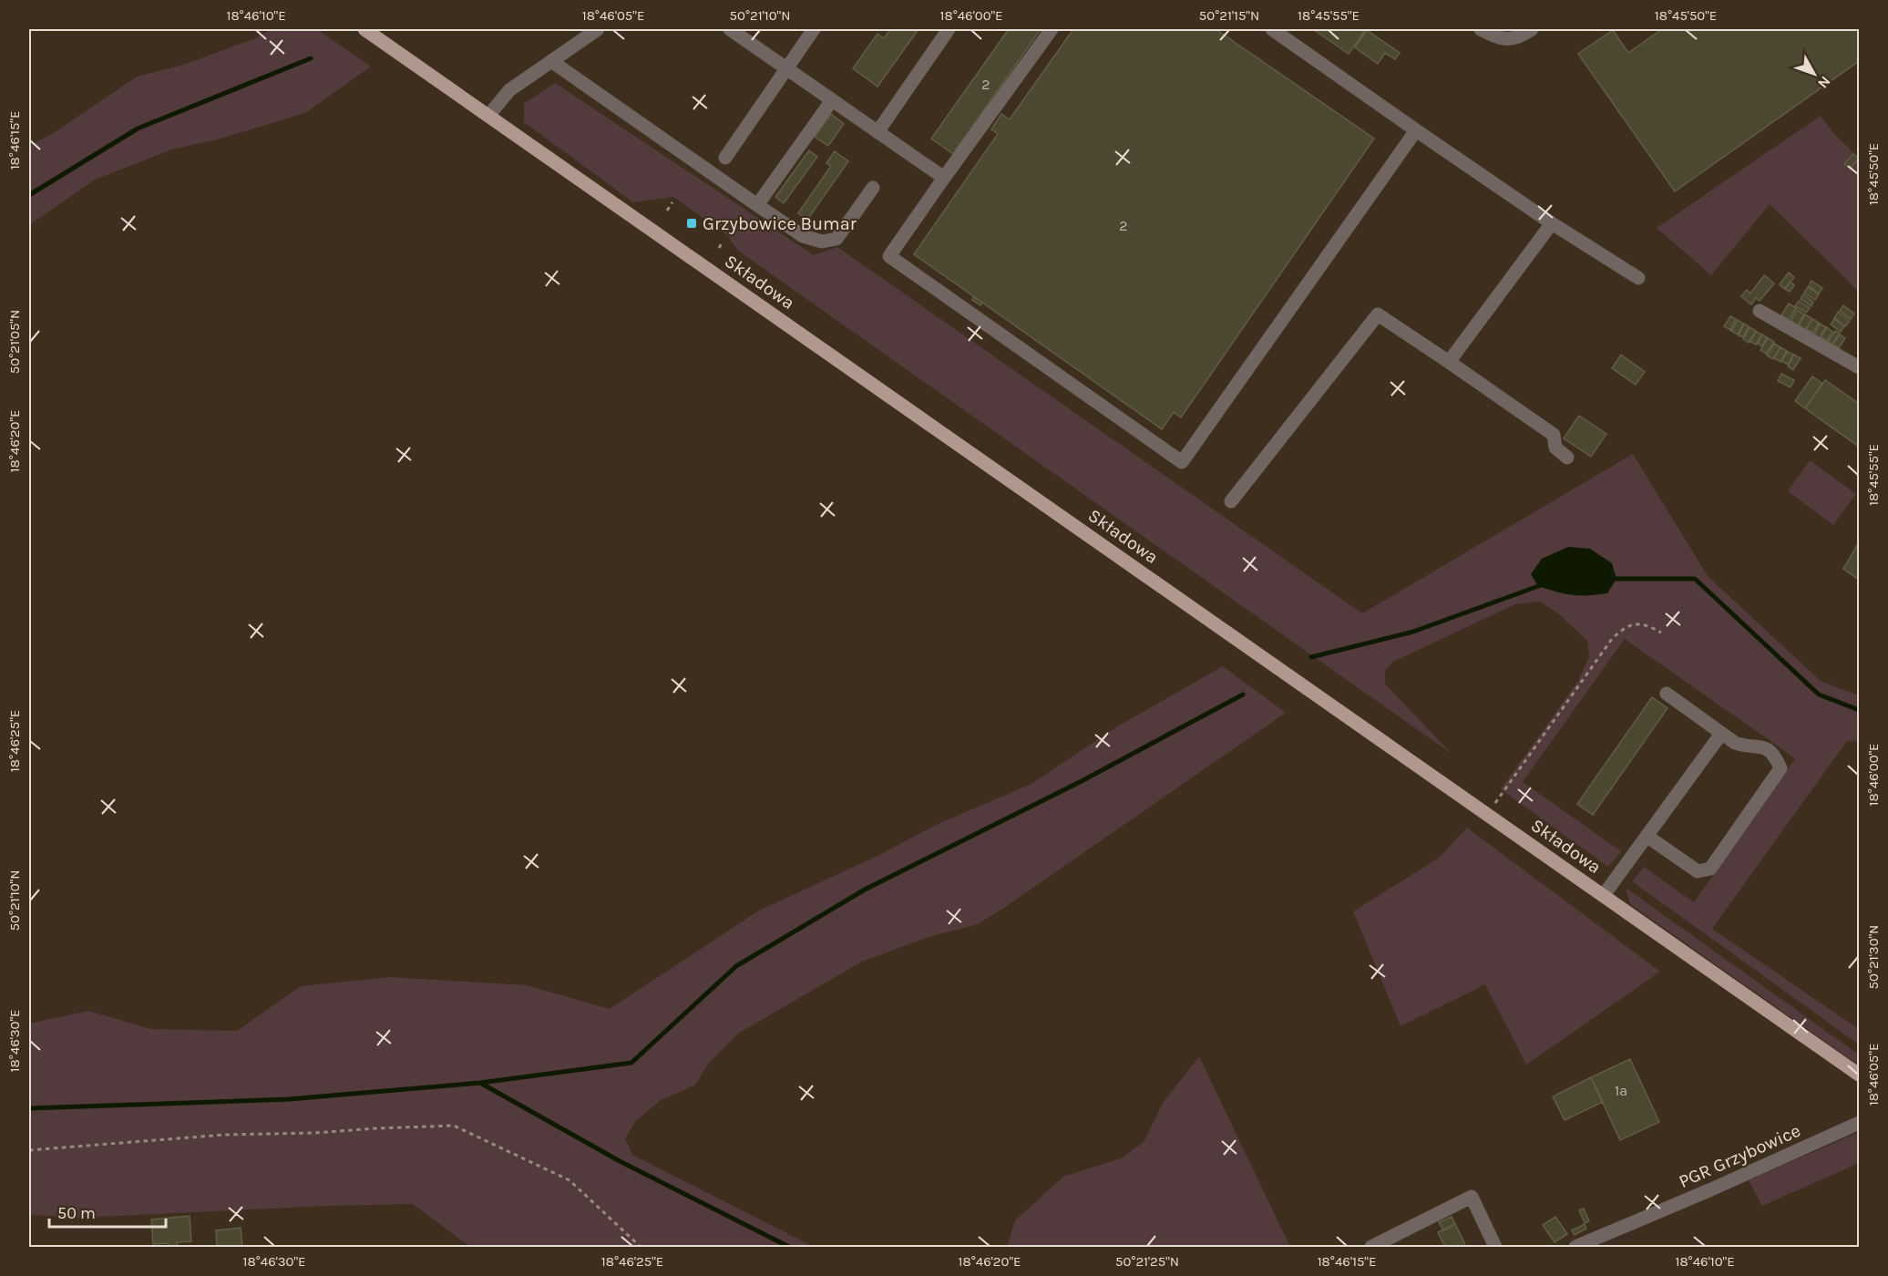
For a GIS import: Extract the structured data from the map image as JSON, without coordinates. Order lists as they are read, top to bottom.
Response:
{
  "streets": {
    "main road": ["Składowa"],
    "street": ["PGR Grzybowice"]
  },
  "places": {
    "transit": ["Grzybowice Bumar"]
  },
  "house_numbers": ["2", "2", "1a"],
  "scale_bar": "50 m",
  "north": "bottom right",
  "coordinates": [
    "18°46'10\"E",
    "18°46'05\"E",
    "50°21'10\"N",
    "18°46'00\"E",
    "50°21'15\"N",
    "18°45'55\"E",
    "18°45'50\"E",
    "18°46'15\"E",
    "50°21'05\"N",
    "18°46'20\"E",
    "18°46'25\"E",
    "50°21'30\"N",
    "18°46'30\"E",
    "50°21'25\"N"
  ]
}
